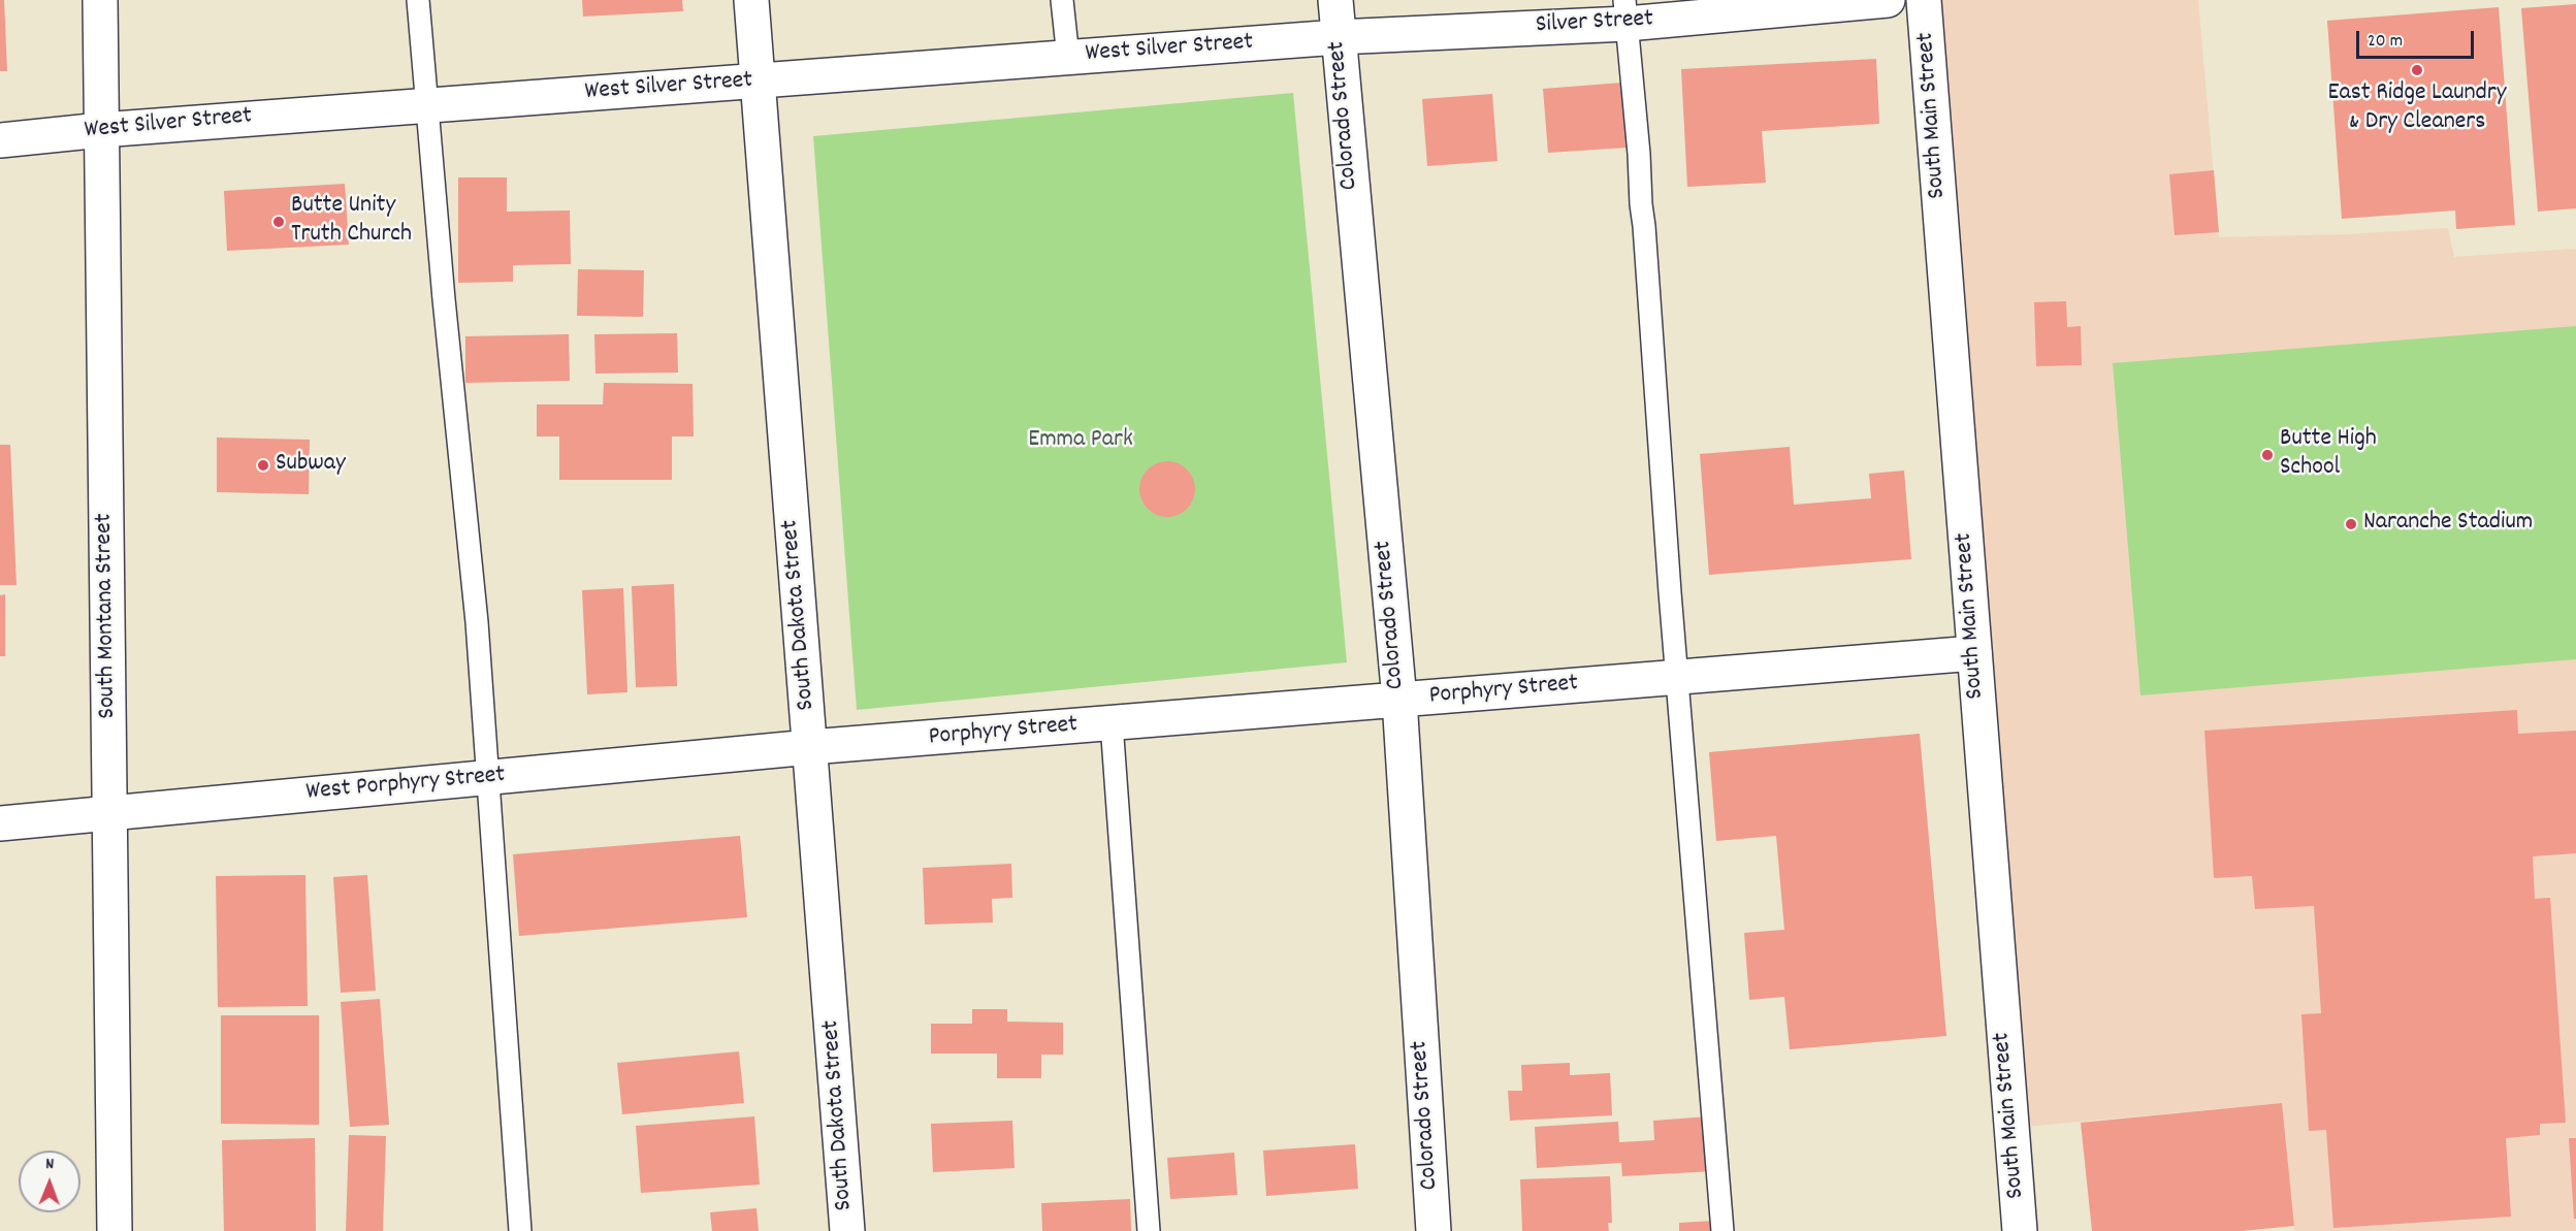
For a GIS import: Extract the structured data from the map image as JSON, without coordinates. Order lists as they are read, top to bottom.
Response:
{
  "streets": {
    "street": [
      "Silver Street",
      "West Silver Street",
      "Colorado Street",
      "South Main Street",
      "South Dakota Street",
      "South Montana Street",
      "Porphyry Street",
      "West Porphyry Street"
    ]
  },
  "crossings": [
    ["Silver Street", "West Silver Street"],
    ["Silver Street", "Colorado Street"],
    ["West Silver Street", "Colorado Street"],
    ["West Silver Street", "South Dakota Street"],
    ["West Silver Street", "South Montana Street"],
    ["Colorado Street", "Porphyry Street"],
    ["South Main Street", "Porphyry Street"],
    ["South Dakota Street", "Porphyry Street"],
    ["South Dakota Street", "West Porphyry Street"],
    ["South Montana Street", "West Porphyry Street"],
    ["Porphyry Street", "West Porphyry Street"]
  ],
  "parks": ["Emma Park"],
  "places": [
    "East Ridge Laundry & Dry Cleaners",
    "Butte Unity Truth Church",
    "Butte High School",
    "Subway",
    "Naranche Stadium"
  ],
  "scale_bar": "20 m",
  "north": "top"
}
